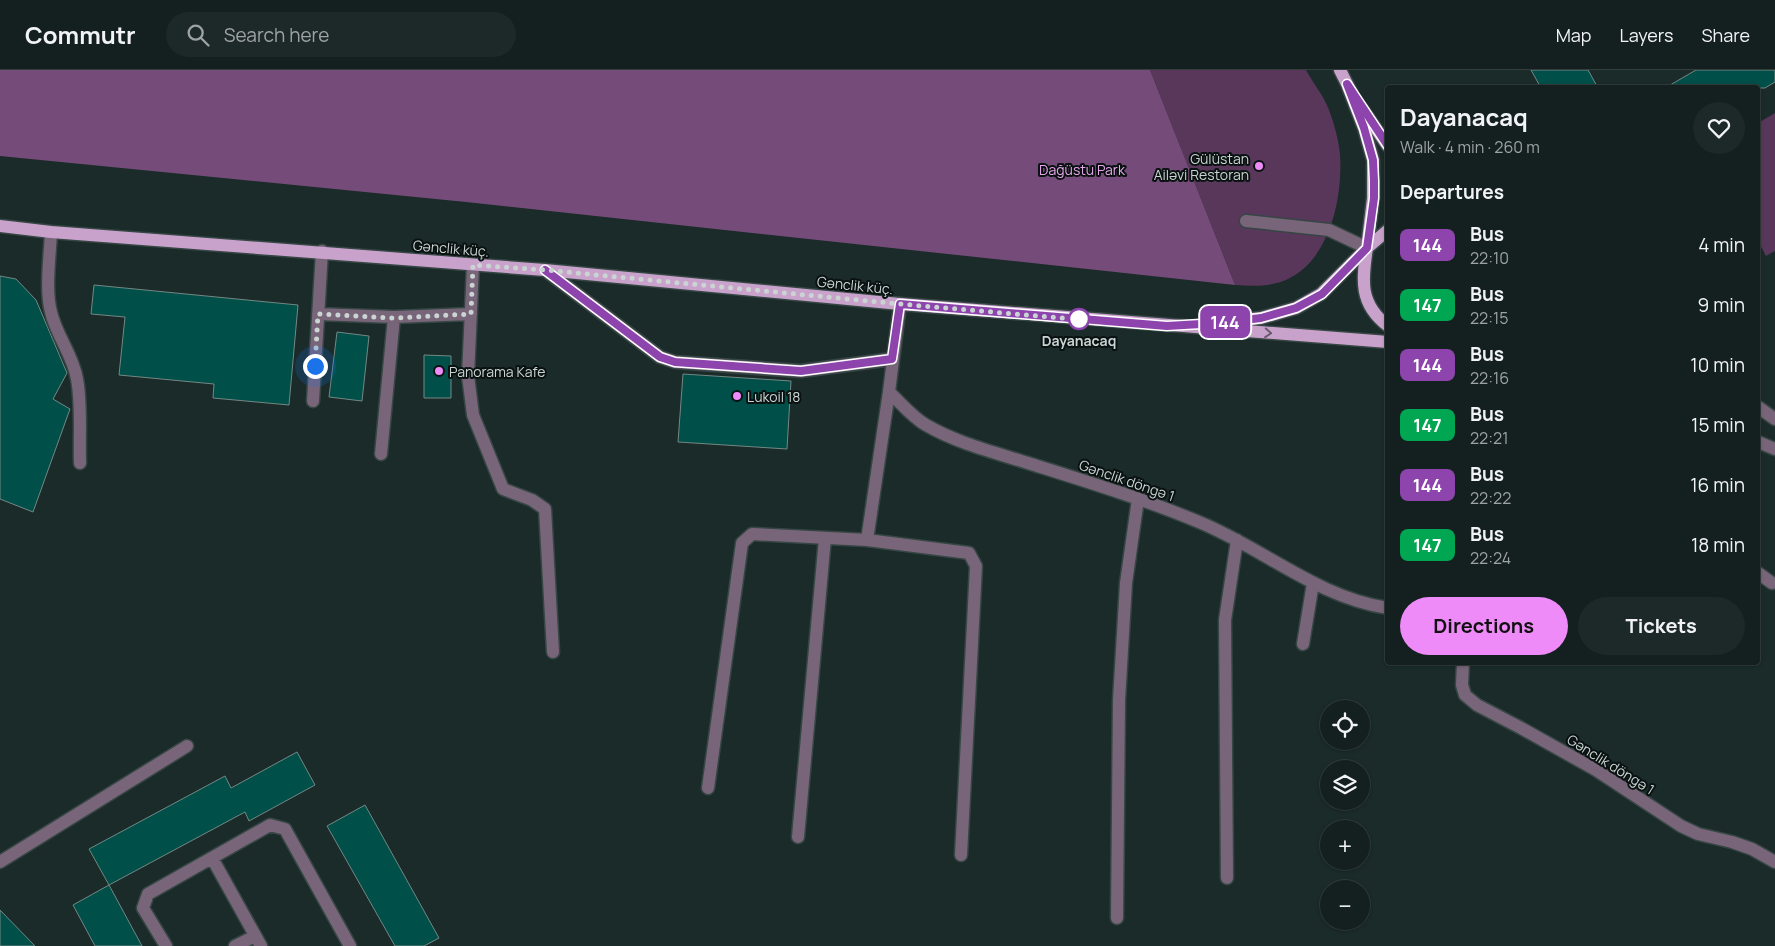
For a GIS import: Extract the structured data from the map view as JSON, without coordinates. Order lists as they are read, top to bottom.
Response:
{
  "streets": {
    "main road": ["Gənclik küç."],
    "street": ["Gənclik döngə 1"]
  },
  "parks": ["Dağüstu Park"],
  "places": [
    "Gülüstan Ailəvi Restoran",
    "Dayanacaq",
    "Panorama Kafe",
    "Lukoil 18"
  ],
  "lines": ["bus line 144"],
  "page": {
    "header": "Commutr",
    "search": "Search here",
    "nav": ["Map", "Layers", "Share"],
    "on_map": "144",
    "heading": [
      ["Dayanacaq", "Walk · 4 min · 260 m"],
      "Departures"
    ],
    "list": [
      {
        "mark": "144",
        "name": "Bus",
        "note": "22:10",
        "value": "4 min"
      },
      {
        "mark": "147",
        "name": "Bus",
        "note": "22:15",
        "value": "9 min"
      },
      {
        "mark": "144",
        "name": "Bus",
        "note": "22:16",
        "value": "10 min"
      },
      {
        "mark": "147",
        "name": "Bus",
        "note": "22:21",
        "value": "15 min"
      },
      {
        "mark": "144",
        "name": "Bus",
        "note": "22:22",
        "value": "16 min"
      },
      {
        "mark": "147",
        "name": "Bus",
        "note": "22:24",
        "value": "18 min"
      }
    ],
    "buttons": ["Directions", "Tickets"],
    "map_buttons": ["+", "−"]
  }
}
